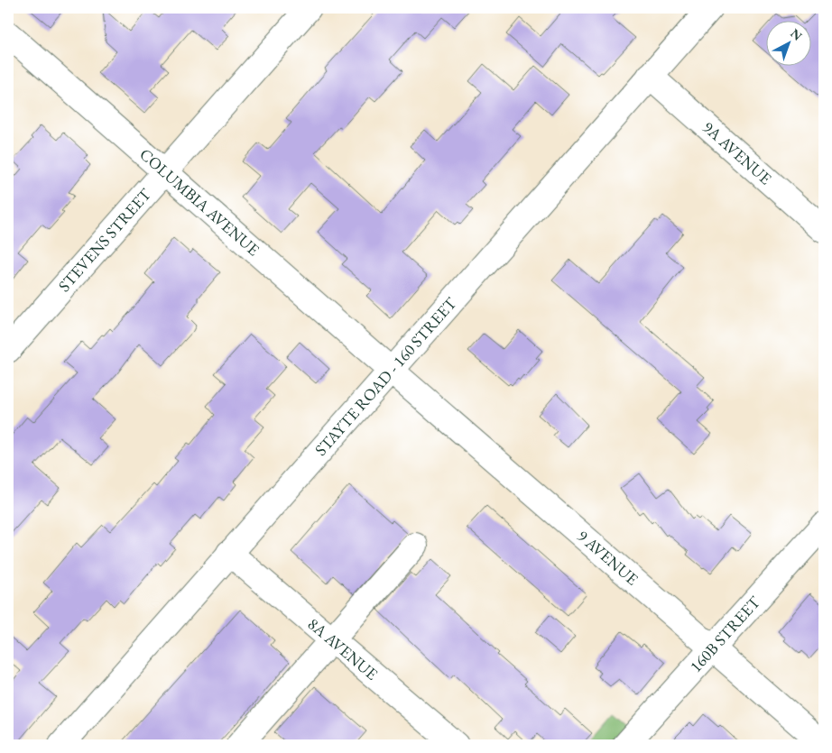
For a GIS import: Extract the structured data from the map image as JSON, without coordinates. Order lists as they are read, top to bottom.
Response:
{
  "streets": {
    "street": [
      "9A AVENUE",
      "COLUMBIA AVENUE",
      "STEVENS STREET",
      "STAYTE ROAD - 160 STREET",
      "9 AVENUE",
      "160B STREET",
      "8A AVENUE"
    ]
  },
  "crossings": [
    ["9A AVENUE", "STAYTE ROAD - 160 STREET"],
    ["COLUMBIA AVENUE", "STEVENS STREET"],
    ["COLUMBIA AVENUE", "STAYTE ROAD - 160 STREET"],
    ["COLUMBIA AVENUE", "9 AVENUE"],
    ["STAYTE ROAD - 160 STREET", "9 AVENUE"],
    ["STAYTE ROAD - 160 STREET", "8A AVENUE"],
    ["9 AVENUE", "160B STREET"]
  ],
  "north": "top right"
}
